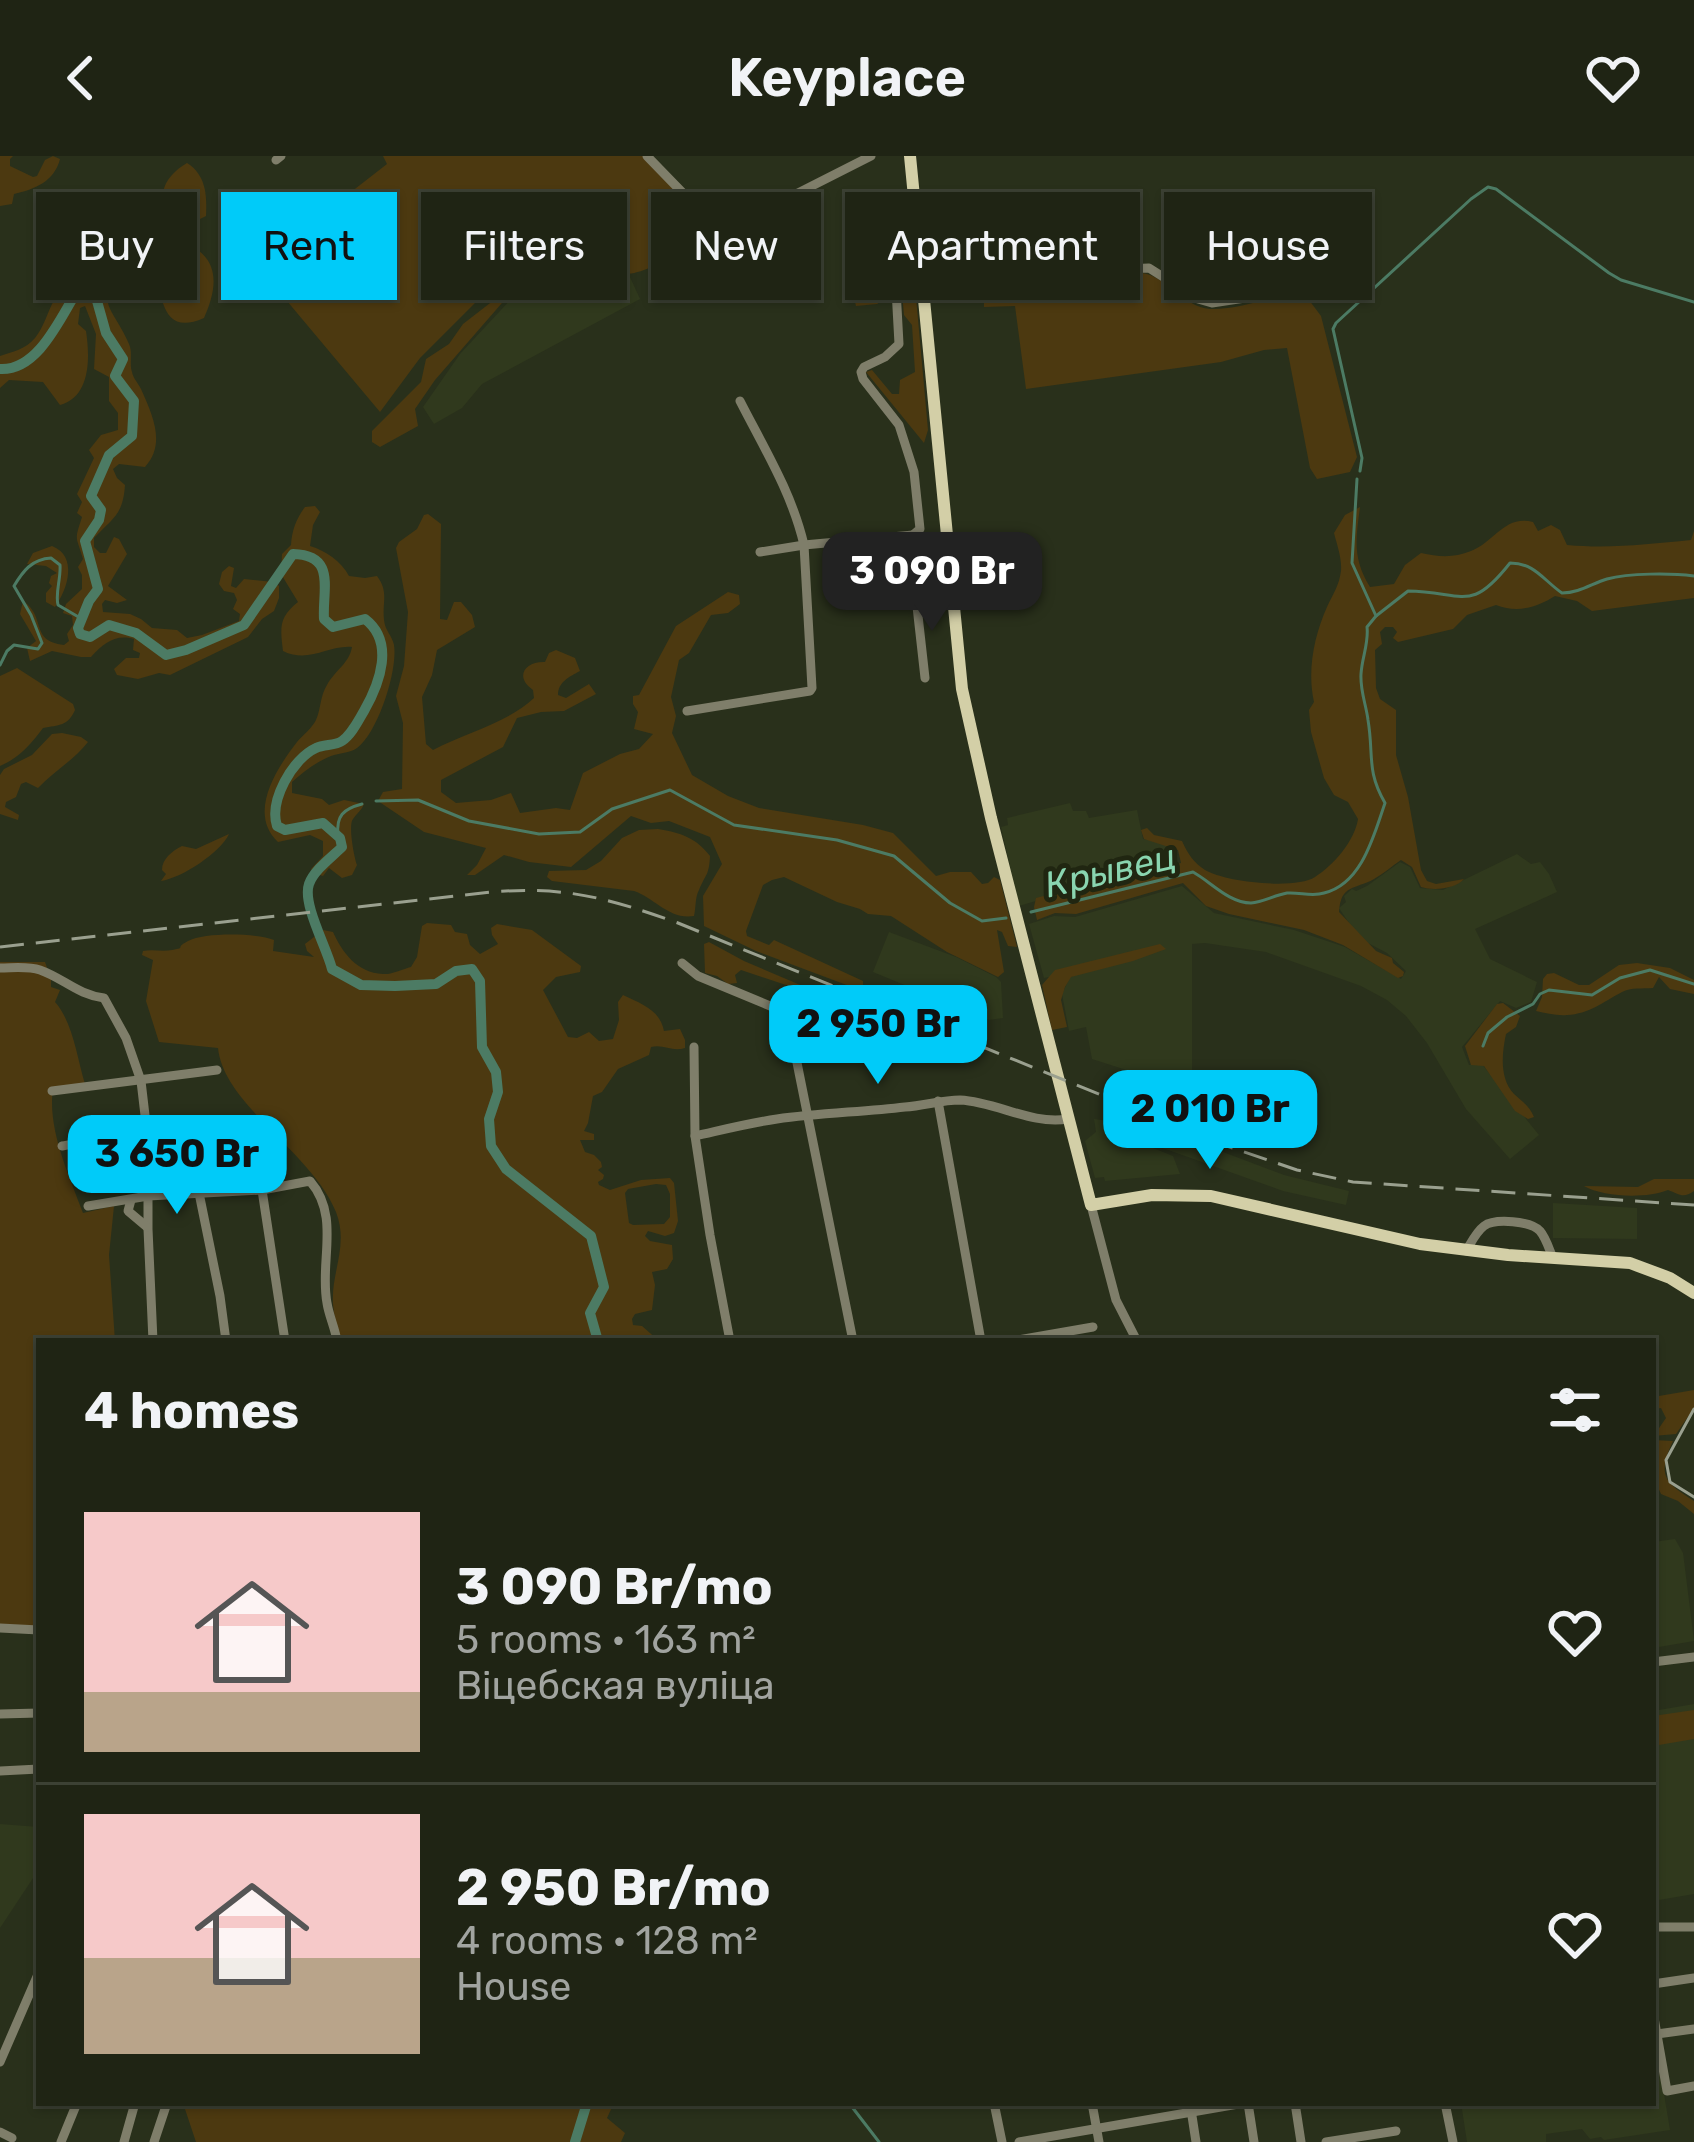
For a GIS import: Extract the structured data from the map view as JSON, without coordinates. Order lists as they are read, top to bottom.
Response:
{
  "water": ["Крывец"],
  "page": {
    "header": "Keyplace",
    "chip": [
      "Buy",
      "Rent",
      "Filters",
      "New",
      "Apartment",
      "House"
    ],
    "price": [
      "3 090 Br",
      "2 950 Br",
      "2 010 Br",
      "3 650 Br"
    ],
    "heading": "4 homes",
    "list": [
      {
        "name": "3 090 Br/mo",
        "note": "5 rooms · 163 m² · Віцебская вуліца"
      },
      {
        "name": "2 950 Br/mo",
        "note": "4 rooms · 128 m² · House"
      }
    ]
  }
}
